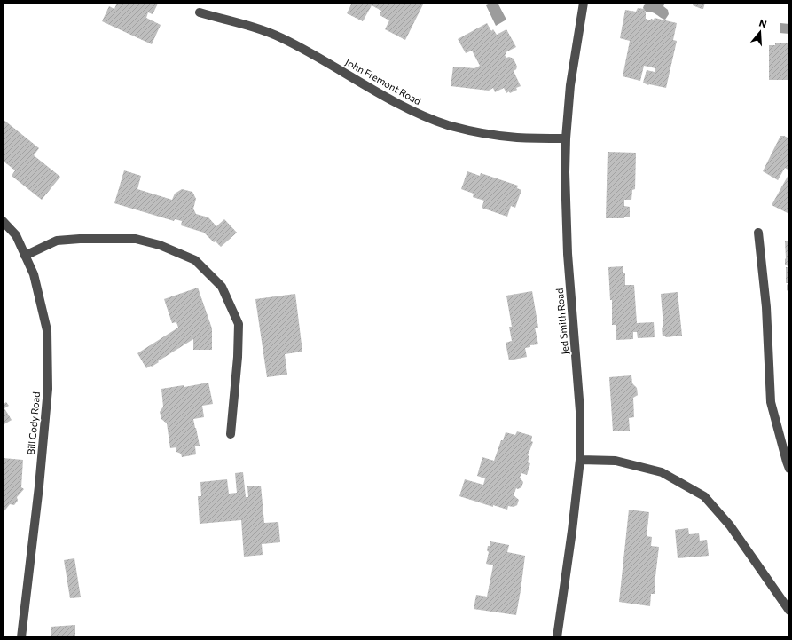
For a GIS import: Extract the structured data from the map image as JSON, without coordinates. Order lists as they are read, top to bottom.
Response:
{
  "streets": {
    "street": ["John Fremont Road", "Jed Smith Road", "Bill Cody Road"]
  },
  "crossings": [
    ["John Fremont Road", "Jed Smith Road"]
  ],
  "north": "top"
}
